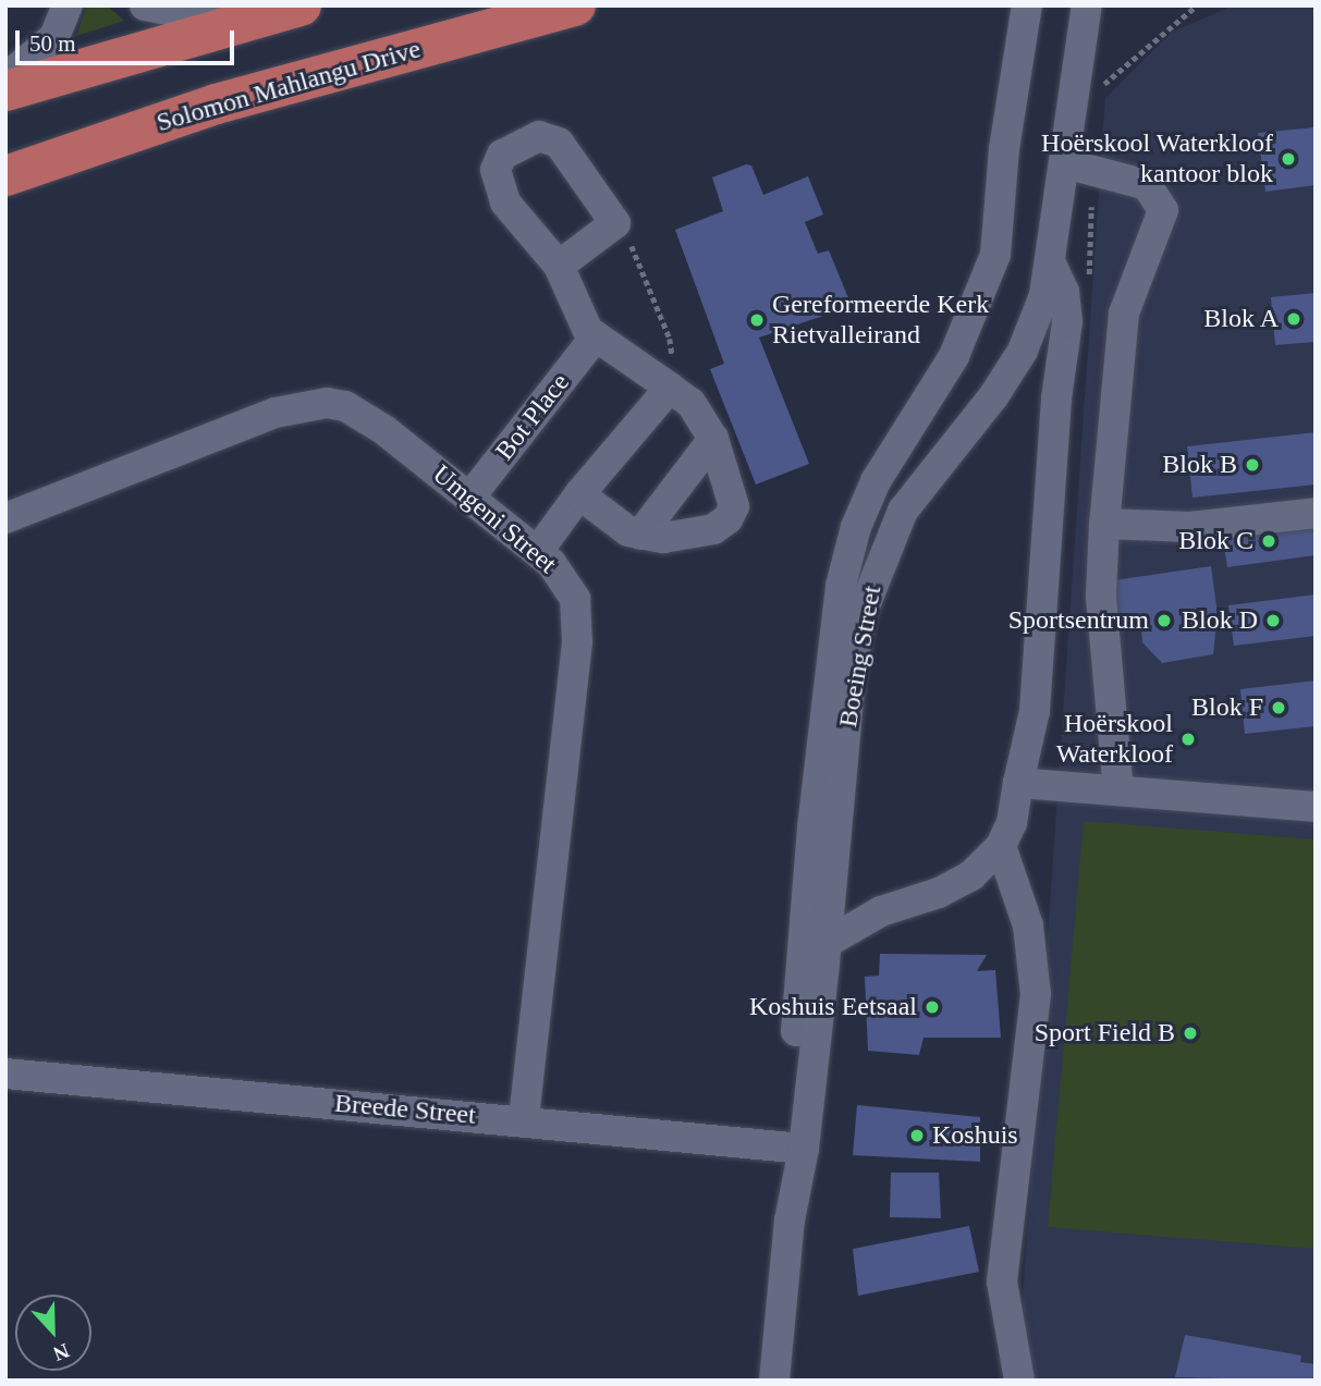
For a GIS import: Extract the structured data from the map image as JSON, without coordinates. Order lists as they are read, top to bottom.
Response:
{
  "streets": {
    "main road": ["Solomon Mahlangu Drive"],
    "street": [
      "Bot Place",
      "Umgeni Street",
      "Boeing Street",
      "Breede Street"
    ]
  },
  "crossings": [
    ["Bot Place", "Umgeni Street"],
    ["Umgeni Street", "Breede Street"],
    ["Boeing Street", "Breede Street"]
  ],
  "places": [
    "Hoërskool Waterkloof kantoor blok",
    "Blok A",
    "Gereformeerde Kerk Rietvalleirand",
    "Blok B",
    "Blok C",
    "Sportsentrum",
    "Blok D",
    "Blok F",
    "Hoërskool Waterkloof",
    "Koshuis Eetsaal",
    "Sport Field B",
    "Koshuis"
  ],
  "scale_bar": "50 m",
  "north": "bottom"
}
